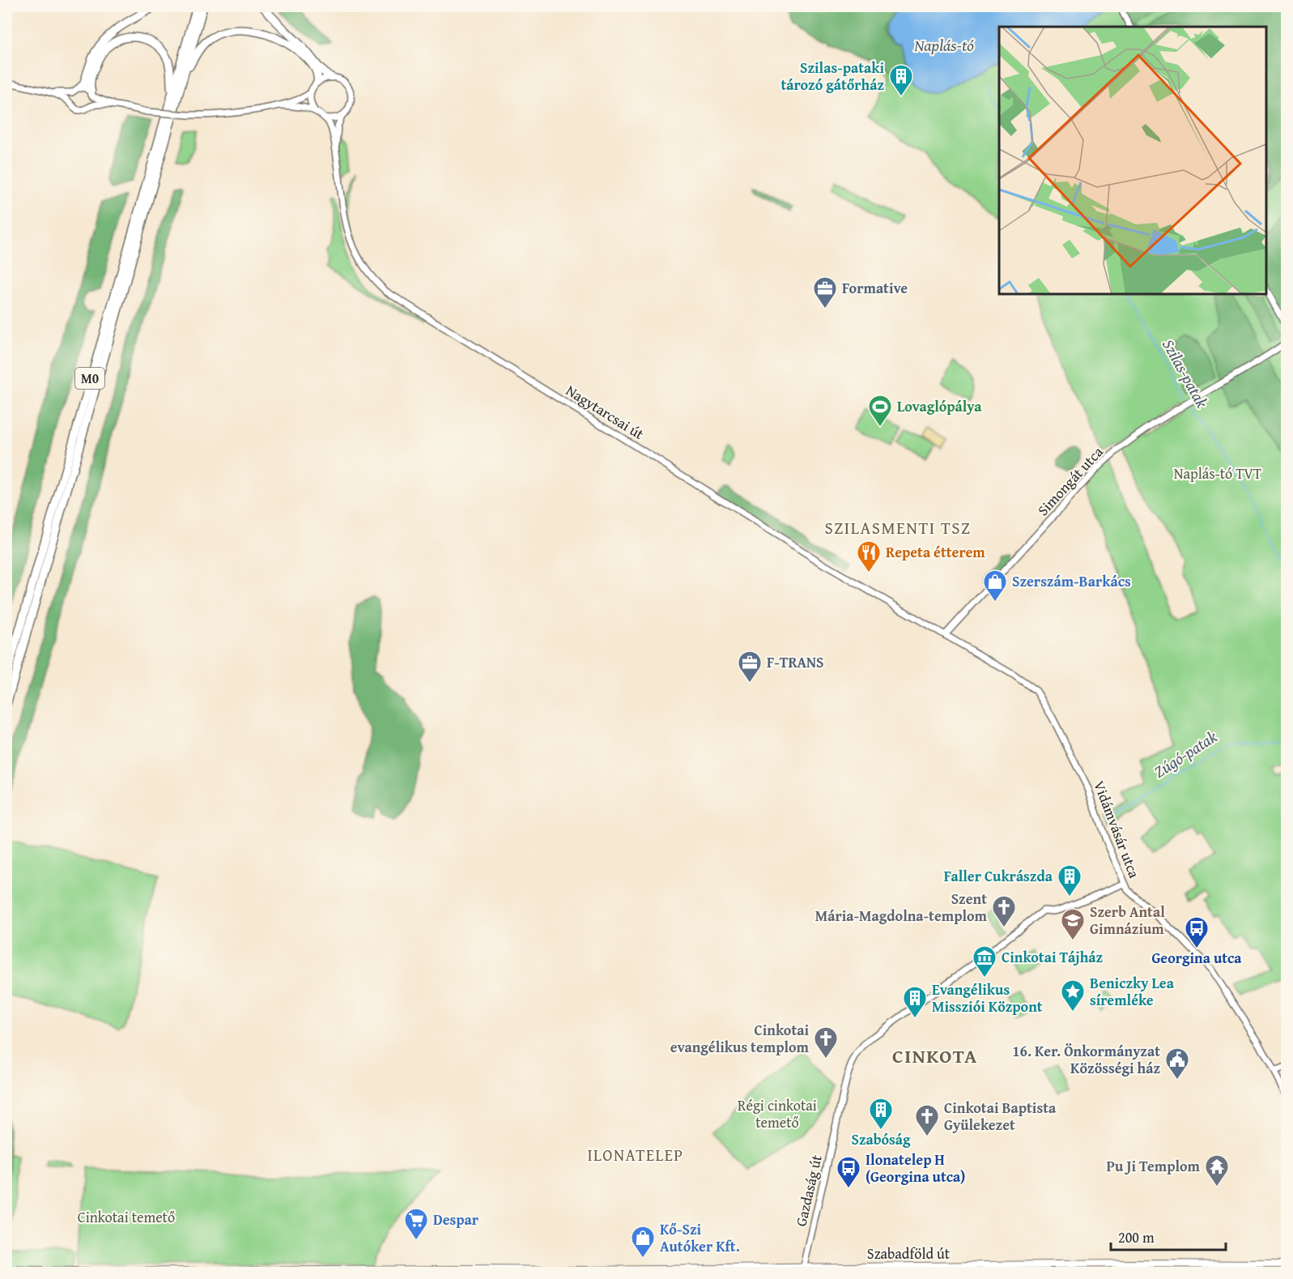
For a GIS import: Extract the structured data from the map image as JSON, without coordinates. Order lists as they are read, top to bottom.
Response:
{
  "streets": {
    "highway": ["M0"],
    "main road": [
      "Nagytarcsai út",
      "Simongát utca",
      "Vidámvásár utca",
      "Gazdaság út",
      "Szabadföld út"
    ]
  },
  "crossings": [
    ["Nagytarcsai út", "Simongát utca"],
    ["Nagytarcsai út", "Vidámvásár utca"],
    ["Simongát utca", "Vidámvásár utca"],
    ["Vidámvásár utca", "Gazdaság út"],
    ["Gazdaság út", "Szabadföld út"]
  ],
  "districts": ["SZILASMENTI TSZ", "CINKOTA", "ILONATELEP"],
  "water": ["Naplás-tó", "Szilas-patak", "Zúgó-patak"],
  "parks": ["Naplás-tó TVT", "Régi cinkotai temető", "Cinkotai temető"],
  "places": {
    "building": [
      "Szilas-pataki tározó gátőrház",
      "Faller Cukrászda",
      "Evangélikus Missziói Központ",
      "Szabóság"
    ],
    "office": ["Formative", "F-TRANS"],
    "sports": ["Lovaglópálya"],
    "restaurant": ["Repeta étterem"],
    "shop": ["Szerszám-Barkács", "Kő-Szi Autóker Kft."],
    "church": ["Szent Mária-Magdolna-templom", "Cinkotai evangélikus templom", "Cinkotai Baptista Gyülekezet"],
    "school or university": ["Szerb Antal Gimnázium"],
    "bus stop": ["Georgina utca", "Ilonatelep H (Georgina utca)"],
    "museum": ["Cinkotai Tájház"],
    "place": ["Beniczky Lea síremléke"],
    "public building": ["16. Ker. Önkormányzat Közösségi ház"],
    "temple": ["Pu Ji Templom"],
    "supermarket": ["Despar"]
  },
  "scale_bar": "200 m"
}
